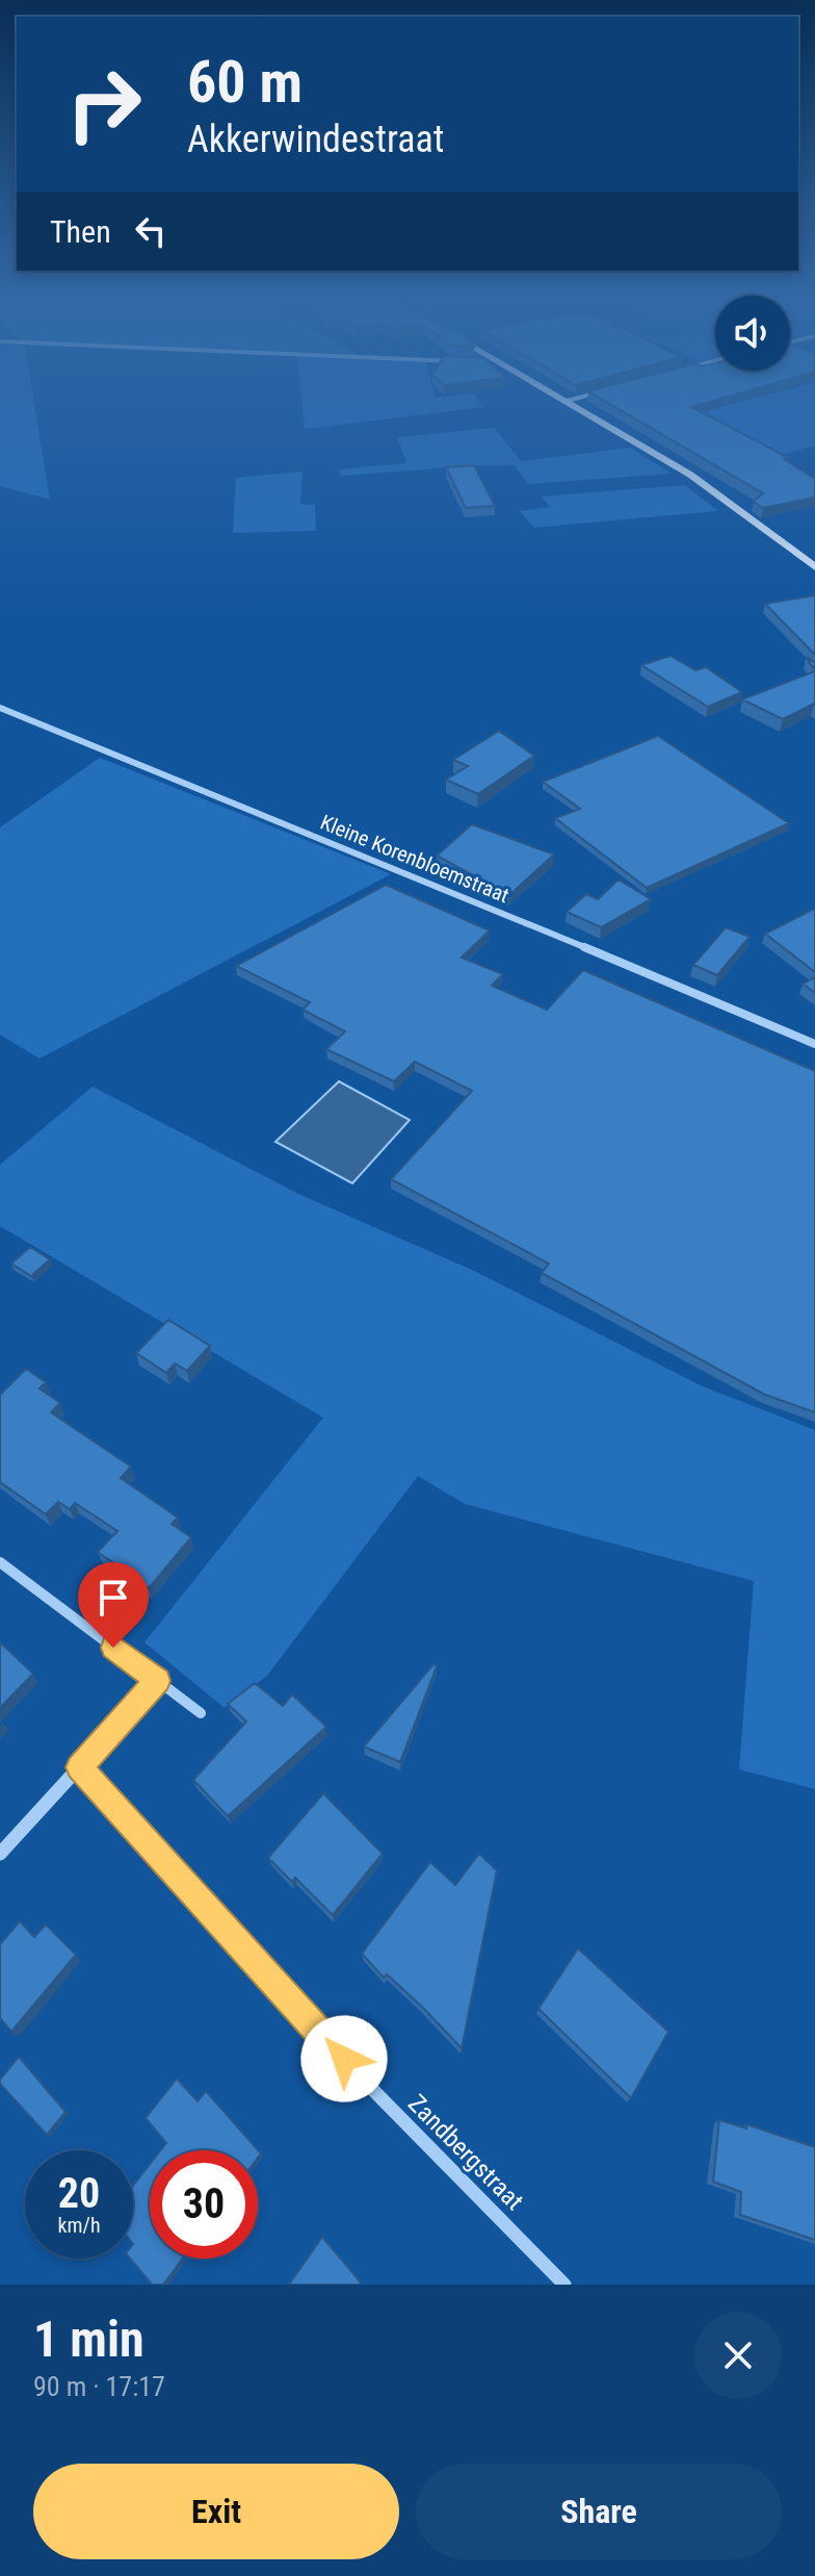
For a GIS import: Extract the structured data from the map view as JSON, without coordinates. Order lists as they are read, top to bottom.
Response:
{
  "streets": {
    "street": ["Kleine Korenbloemstraat", "Zandbergstraat"]
  },
  "page": {
    "turn": ["60 m", "Akkerwindestraat"],
    "then": "Then",
    "speed": "20 km/h",
    "limit": "30",
    "heading": ["1 min", "90 m · 17:17"],
    "buttons": ["Exit", "Share"]
  }
}
